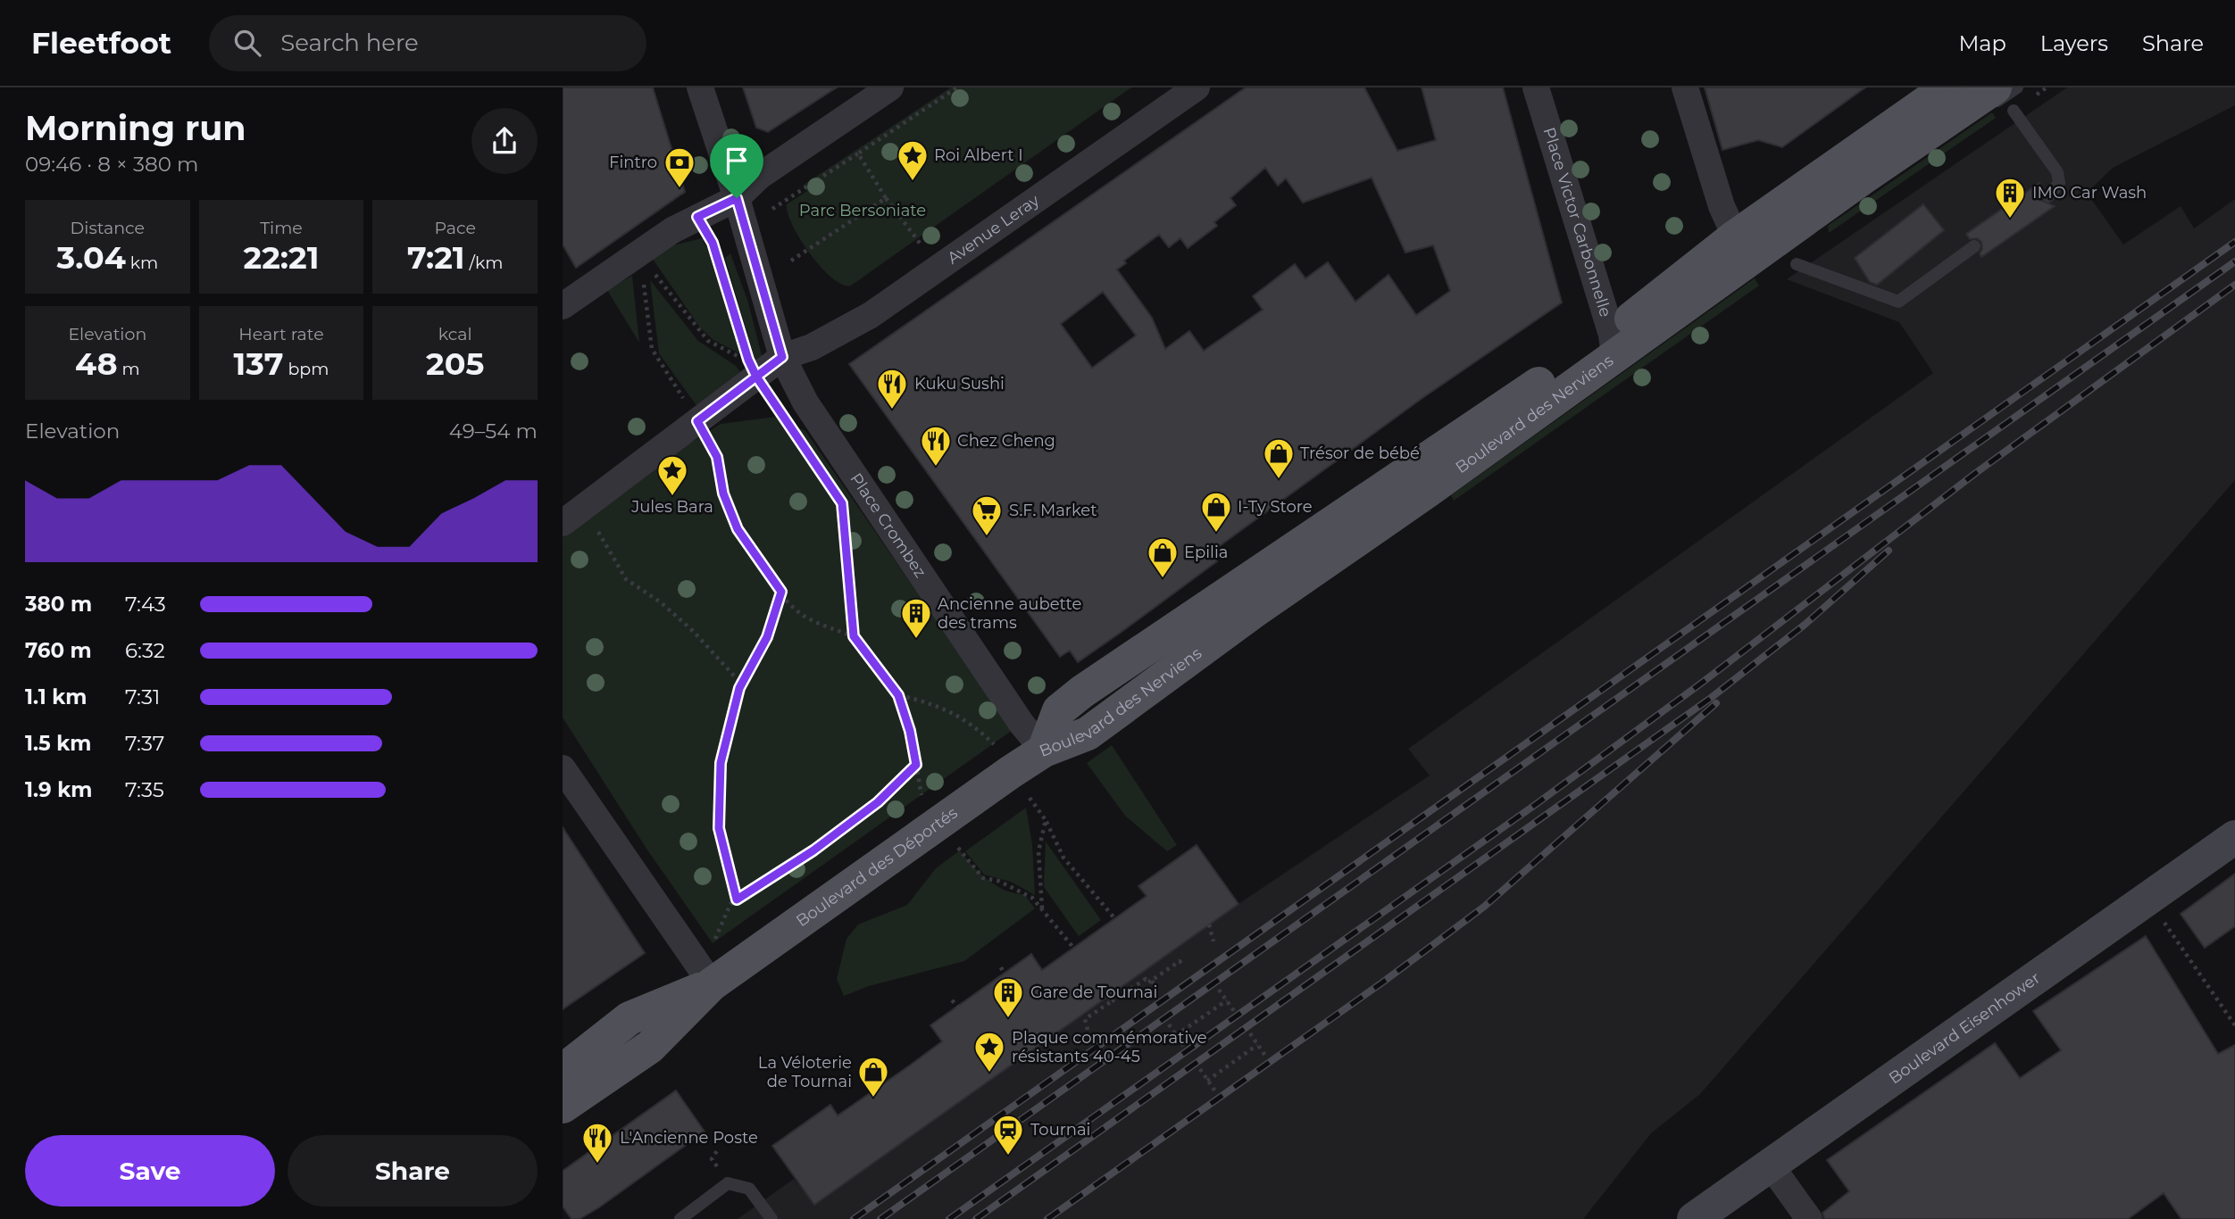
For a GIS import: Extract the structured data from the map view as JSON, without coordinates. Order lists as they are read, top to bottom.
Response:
{
  "streets": {
    "main road": ["Boulevard des Nerviens", "Boulevard des Déportés"],
    "street": [
      "Place Victor Carbonnelle",
      "Avenue Leray",
      "Place Crombez",
      "Boulevard Eisenhower"
    ]
  },
  "crossings": [
    ["Place Victor Carbonnelle", "Boulevard des Nerviens"],
    ["Avenue Leray", "Place Crombez"],
    ["Boulevard des Nerviens", "Place Crombez"],
    ["Boulevard des Nerviens", "Boulevard des Déportés"],
    ["Place Crombez", "Boulevard des Déportés"]
  ],
  "parks": ["Parc Bersoniate"],
  "places": {
    "place": ["Roi Albert I", "Jules Bara", "Plaque commémorative résistants 40-45"],
    "bank": ["Fintro"],
    "building": ["IMO Car Wash", "Ancienne aubette des trams", "Gare de Tournai"],
    "restaurant": ["Kuku Sushi", "Chez Cheng", "L'Ancienne Poste"],
    "shop": [
      "Trésor de bébé",
      "I-Ty Store",
      "Epilia",
      "La Véloterie de Tournai"
    ],
    "supermarket": ["S.F. Market"],
    "station": ["Tournai"]
  },
  "page": {
    "header": "Fleetfoot",
    "search": "Search here",
    "nav": ["Map", "Layers", "Share"],
    "heading": ["Morning run", "09:46 · 8 × 380 m"],
    "stats": [
      ["Distance", "3.04 km"],
      ["Time", "22:21"],
      ["Pace", "7:21 /km"],
      ["Elevation", "48 m"],
      ["Heart rate", "137 bpm"],
      ["kcal", "205"]
    ],
    "chart": ["Elevation", "49–54 m"],
    "list": [
      {
        "name": "380 m",
        "note": "7:43"
      },
      {
        "name": "760 m",
        "note": "6:32"
      },
      {
        "name": "1.1 km",
        "note": "7:31"
      },
      {
        "name": "1.5 km",
        "note": "7:37"
      },
      {
        "name": "1.9 km",
        "note": "7:35"
      }
    ],
    "buttons": ["Save", "Share"]
  }
}
